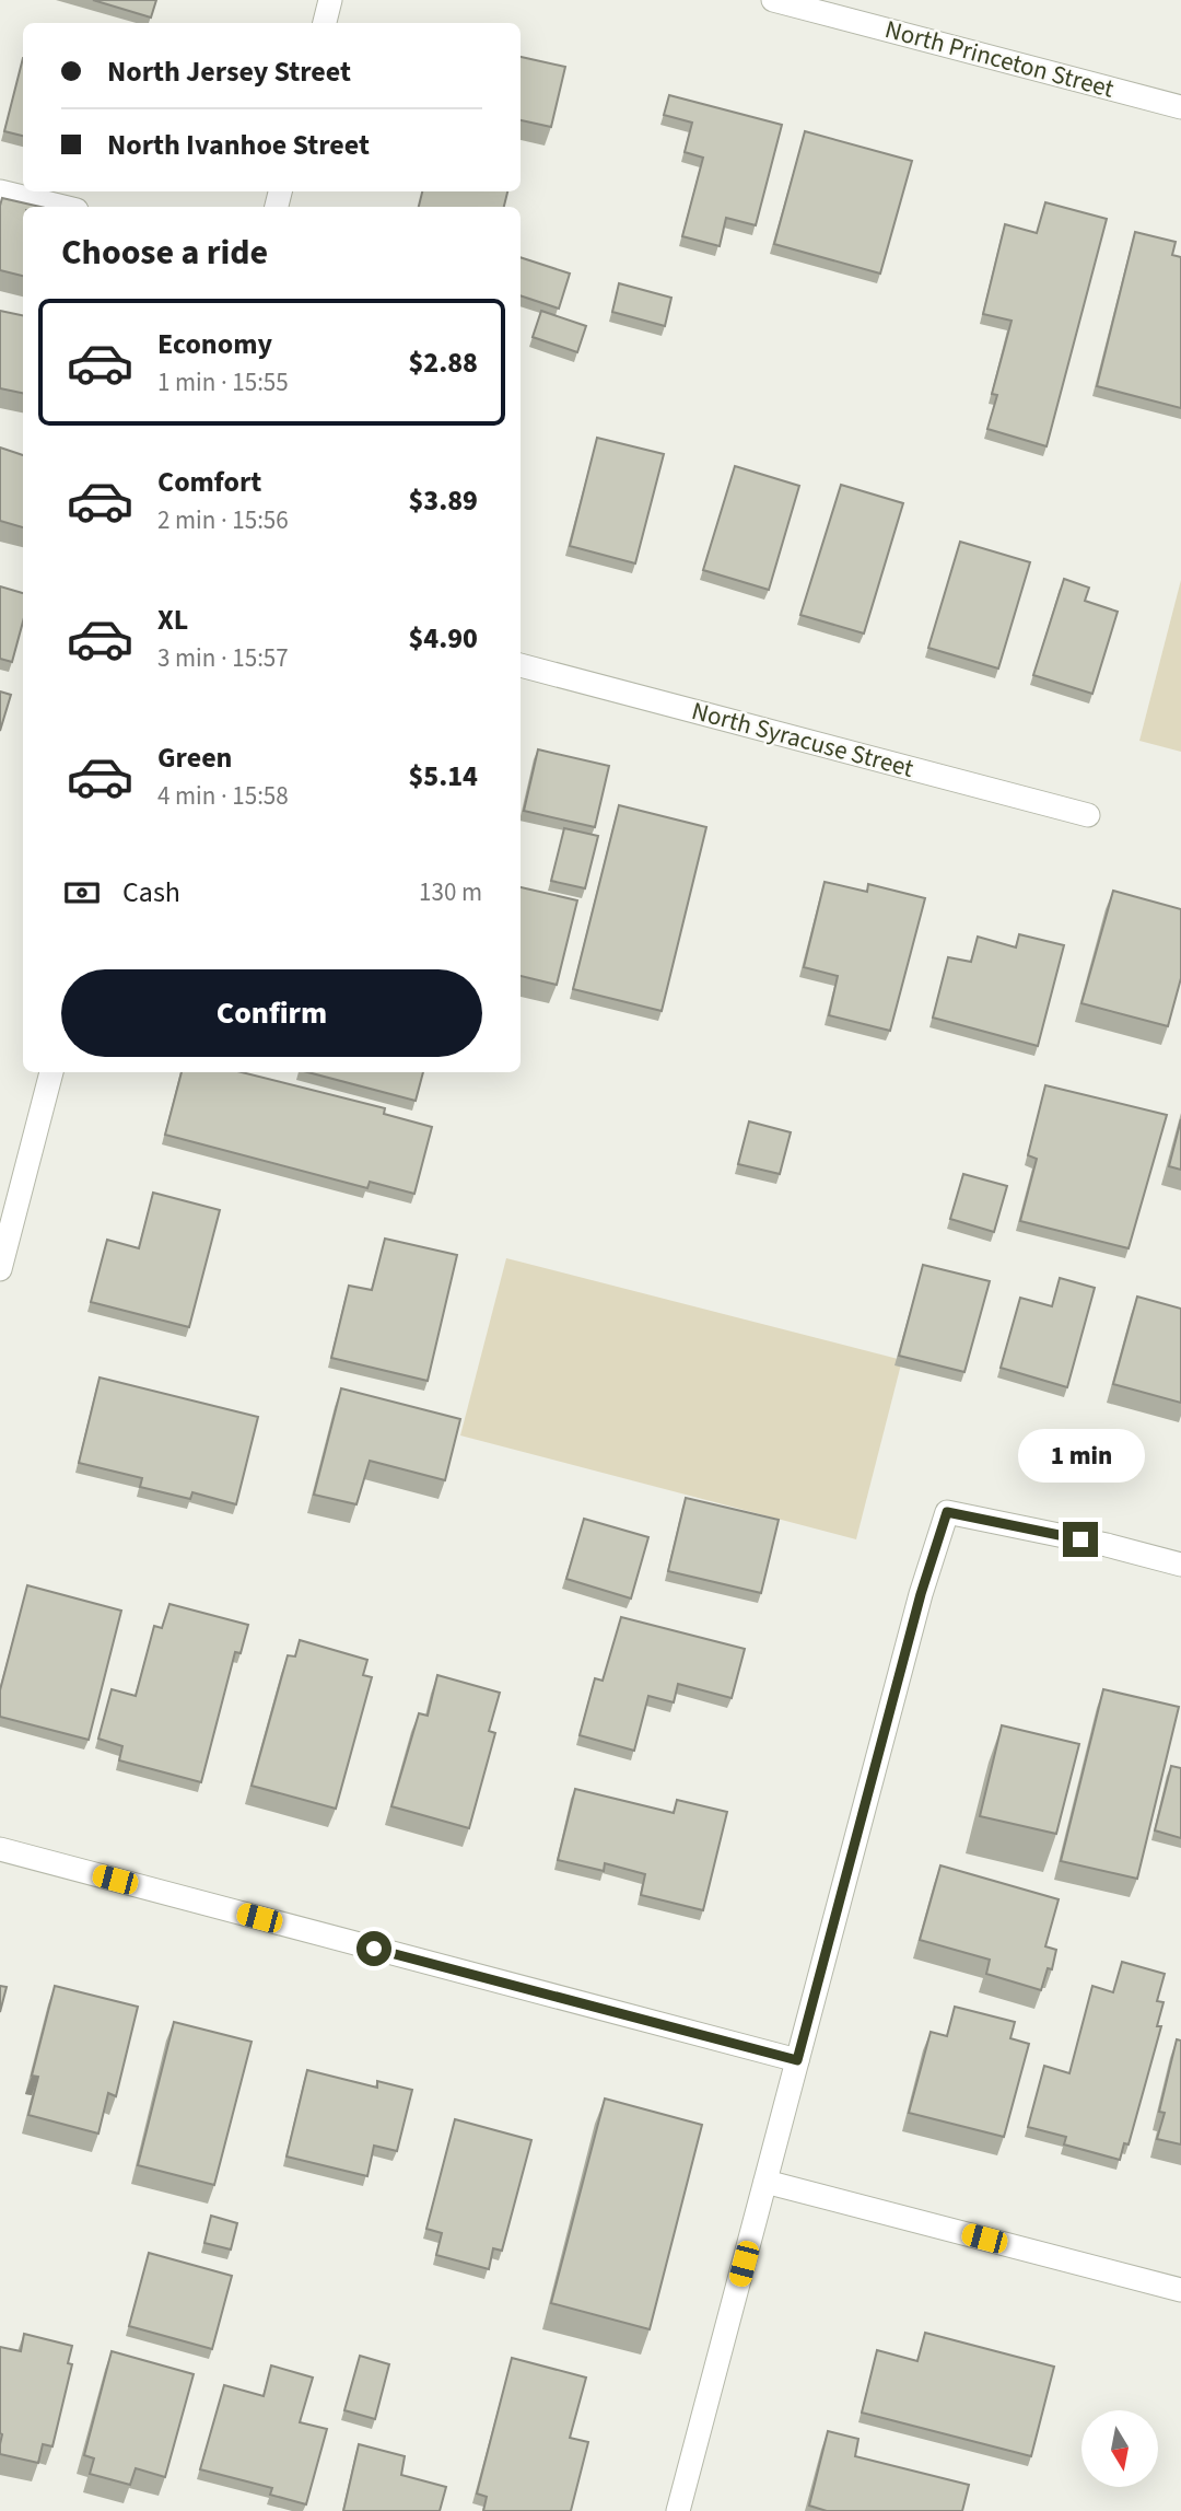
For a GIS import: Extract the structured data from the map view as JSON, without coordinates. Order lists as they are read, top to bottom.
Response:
{
  "streets": {
    "street": ["North Princeton Street", "North Syracuse Street"]
  },
  "north": "bottom",
  "page": {
    "banner": ["North Jersey Street", "North Ivanhoe Street"],
    "heading": "Choose a ride",
    "list": [
      {
        "name": "Economy",
        "note": "1 min · 15:55",
        "value": "$2.88"
      },
      {
        "name": "Comfort",
        "note": "2 min · 15:56",
        "value": "$3.89"
      },
      {
        "name": "XL",
        "note": "3 min · 15:57",
        "value": "$4.90"
      },
      {
        "name": "Green",
        "note": "4 min · 15:58",
        "value": "$5.14"
      }
    ],
    "pay": ["Cash", "130 m"],
    "buttons": "Confirm",
    "bubble": "1 min"
  }
}
